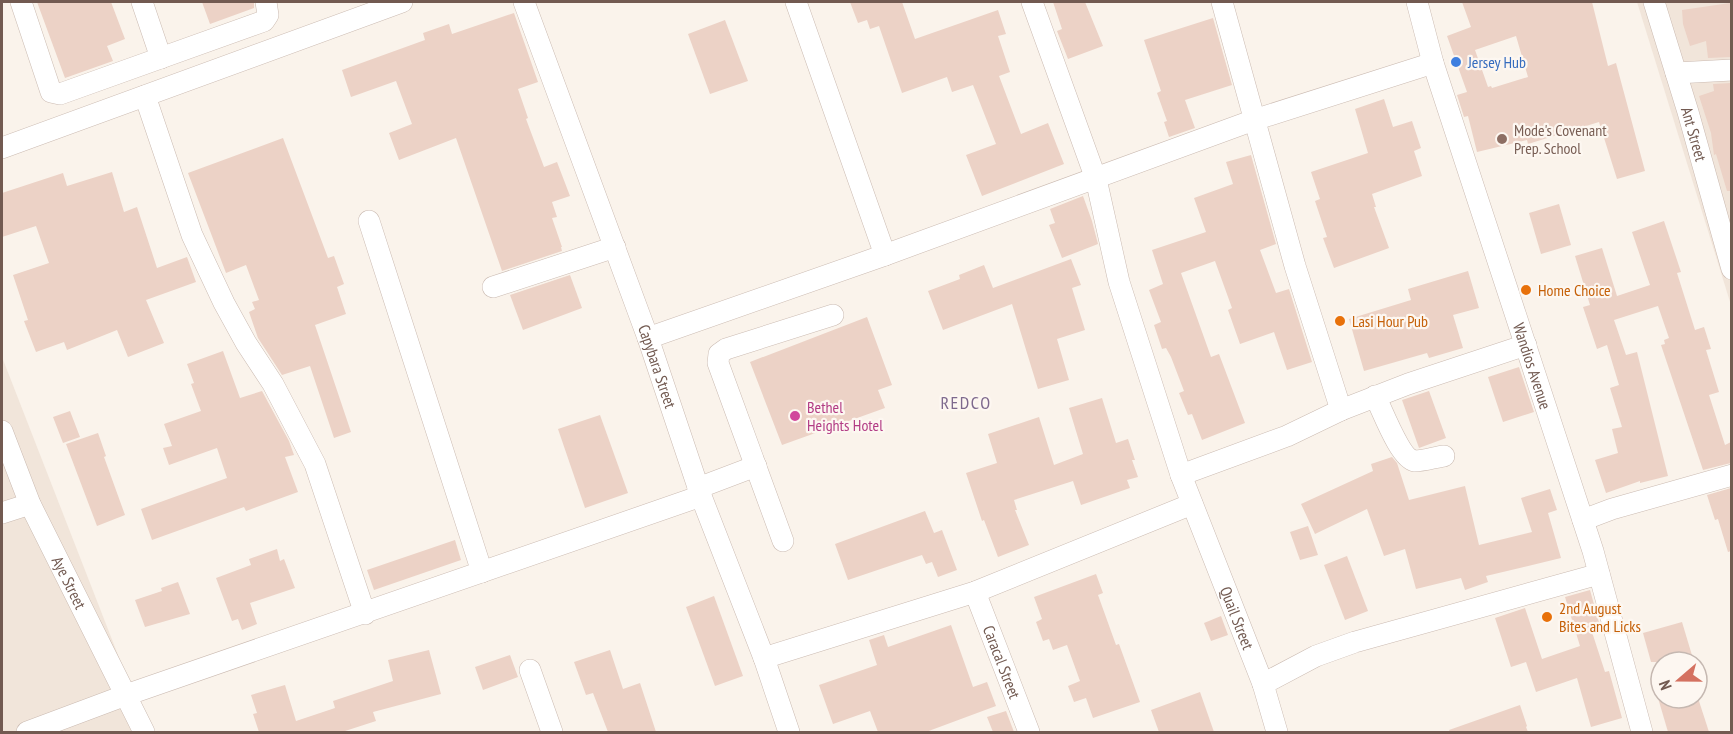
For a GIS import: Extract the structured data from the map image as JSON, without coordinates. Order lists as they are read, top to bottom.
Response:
{
  "streets": {
    "street": [
      "Ant Street",
      "Wandios Avenue",
      "Capybara Street",
      "Aye Street",
      "Quail Street",
      "Caracal Street"
    ]
  },
  "districts": ["REDCO"],
  "places": [
    "Jersey Hub",
    "Mode's Covenant Prep. School",
    "Home Choice",
    "Lasi Hour Pub",
    "Bethel Heights Hotel",
    "2nd August Bites and Licks"
  ],
  "north": "left"
}
